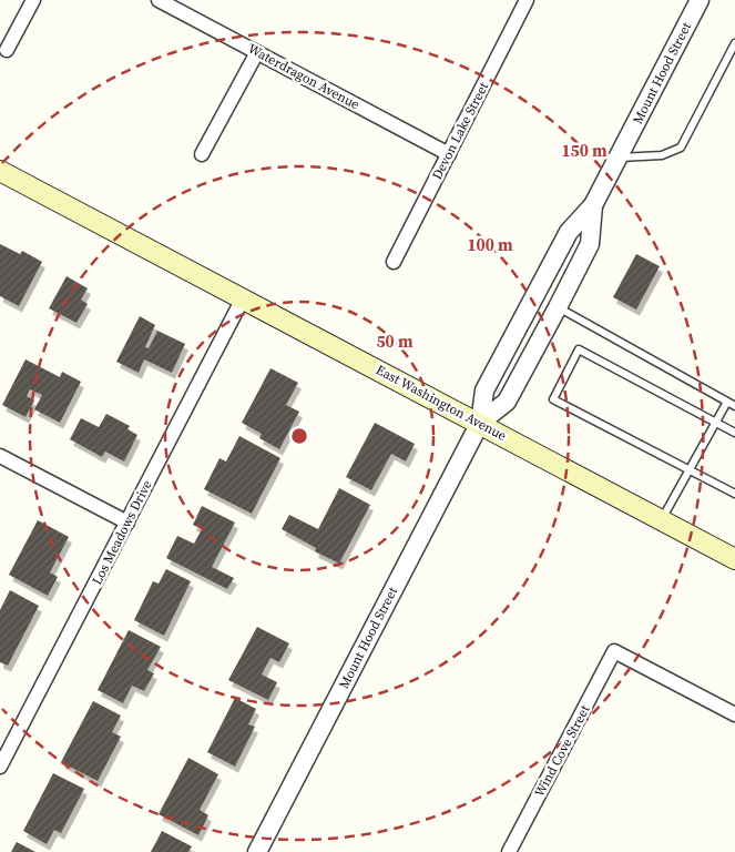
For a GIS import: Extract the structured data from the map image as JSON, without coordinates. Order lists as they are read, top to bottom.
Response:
{
  "streets": {
    "main road": ["East Washington Avenue"],
    "street": [
      "Mount Hood Street",
      "Waterdragon Avenue",
      "Devon Lake Street",
      "Los Meadows Drive",
      "Wind Cove Street"
    ]
  },
  "crossings": [
    ["Mount Hood Street", "East Washington Avenue"],
    ["Waterdragon Avenue", "Devon Lake Street"],
    ["East Washington Avenue", "Los Meadows Drive"]
  ],
  "rings": ["150 m", "100 m", "50 m"]
}
